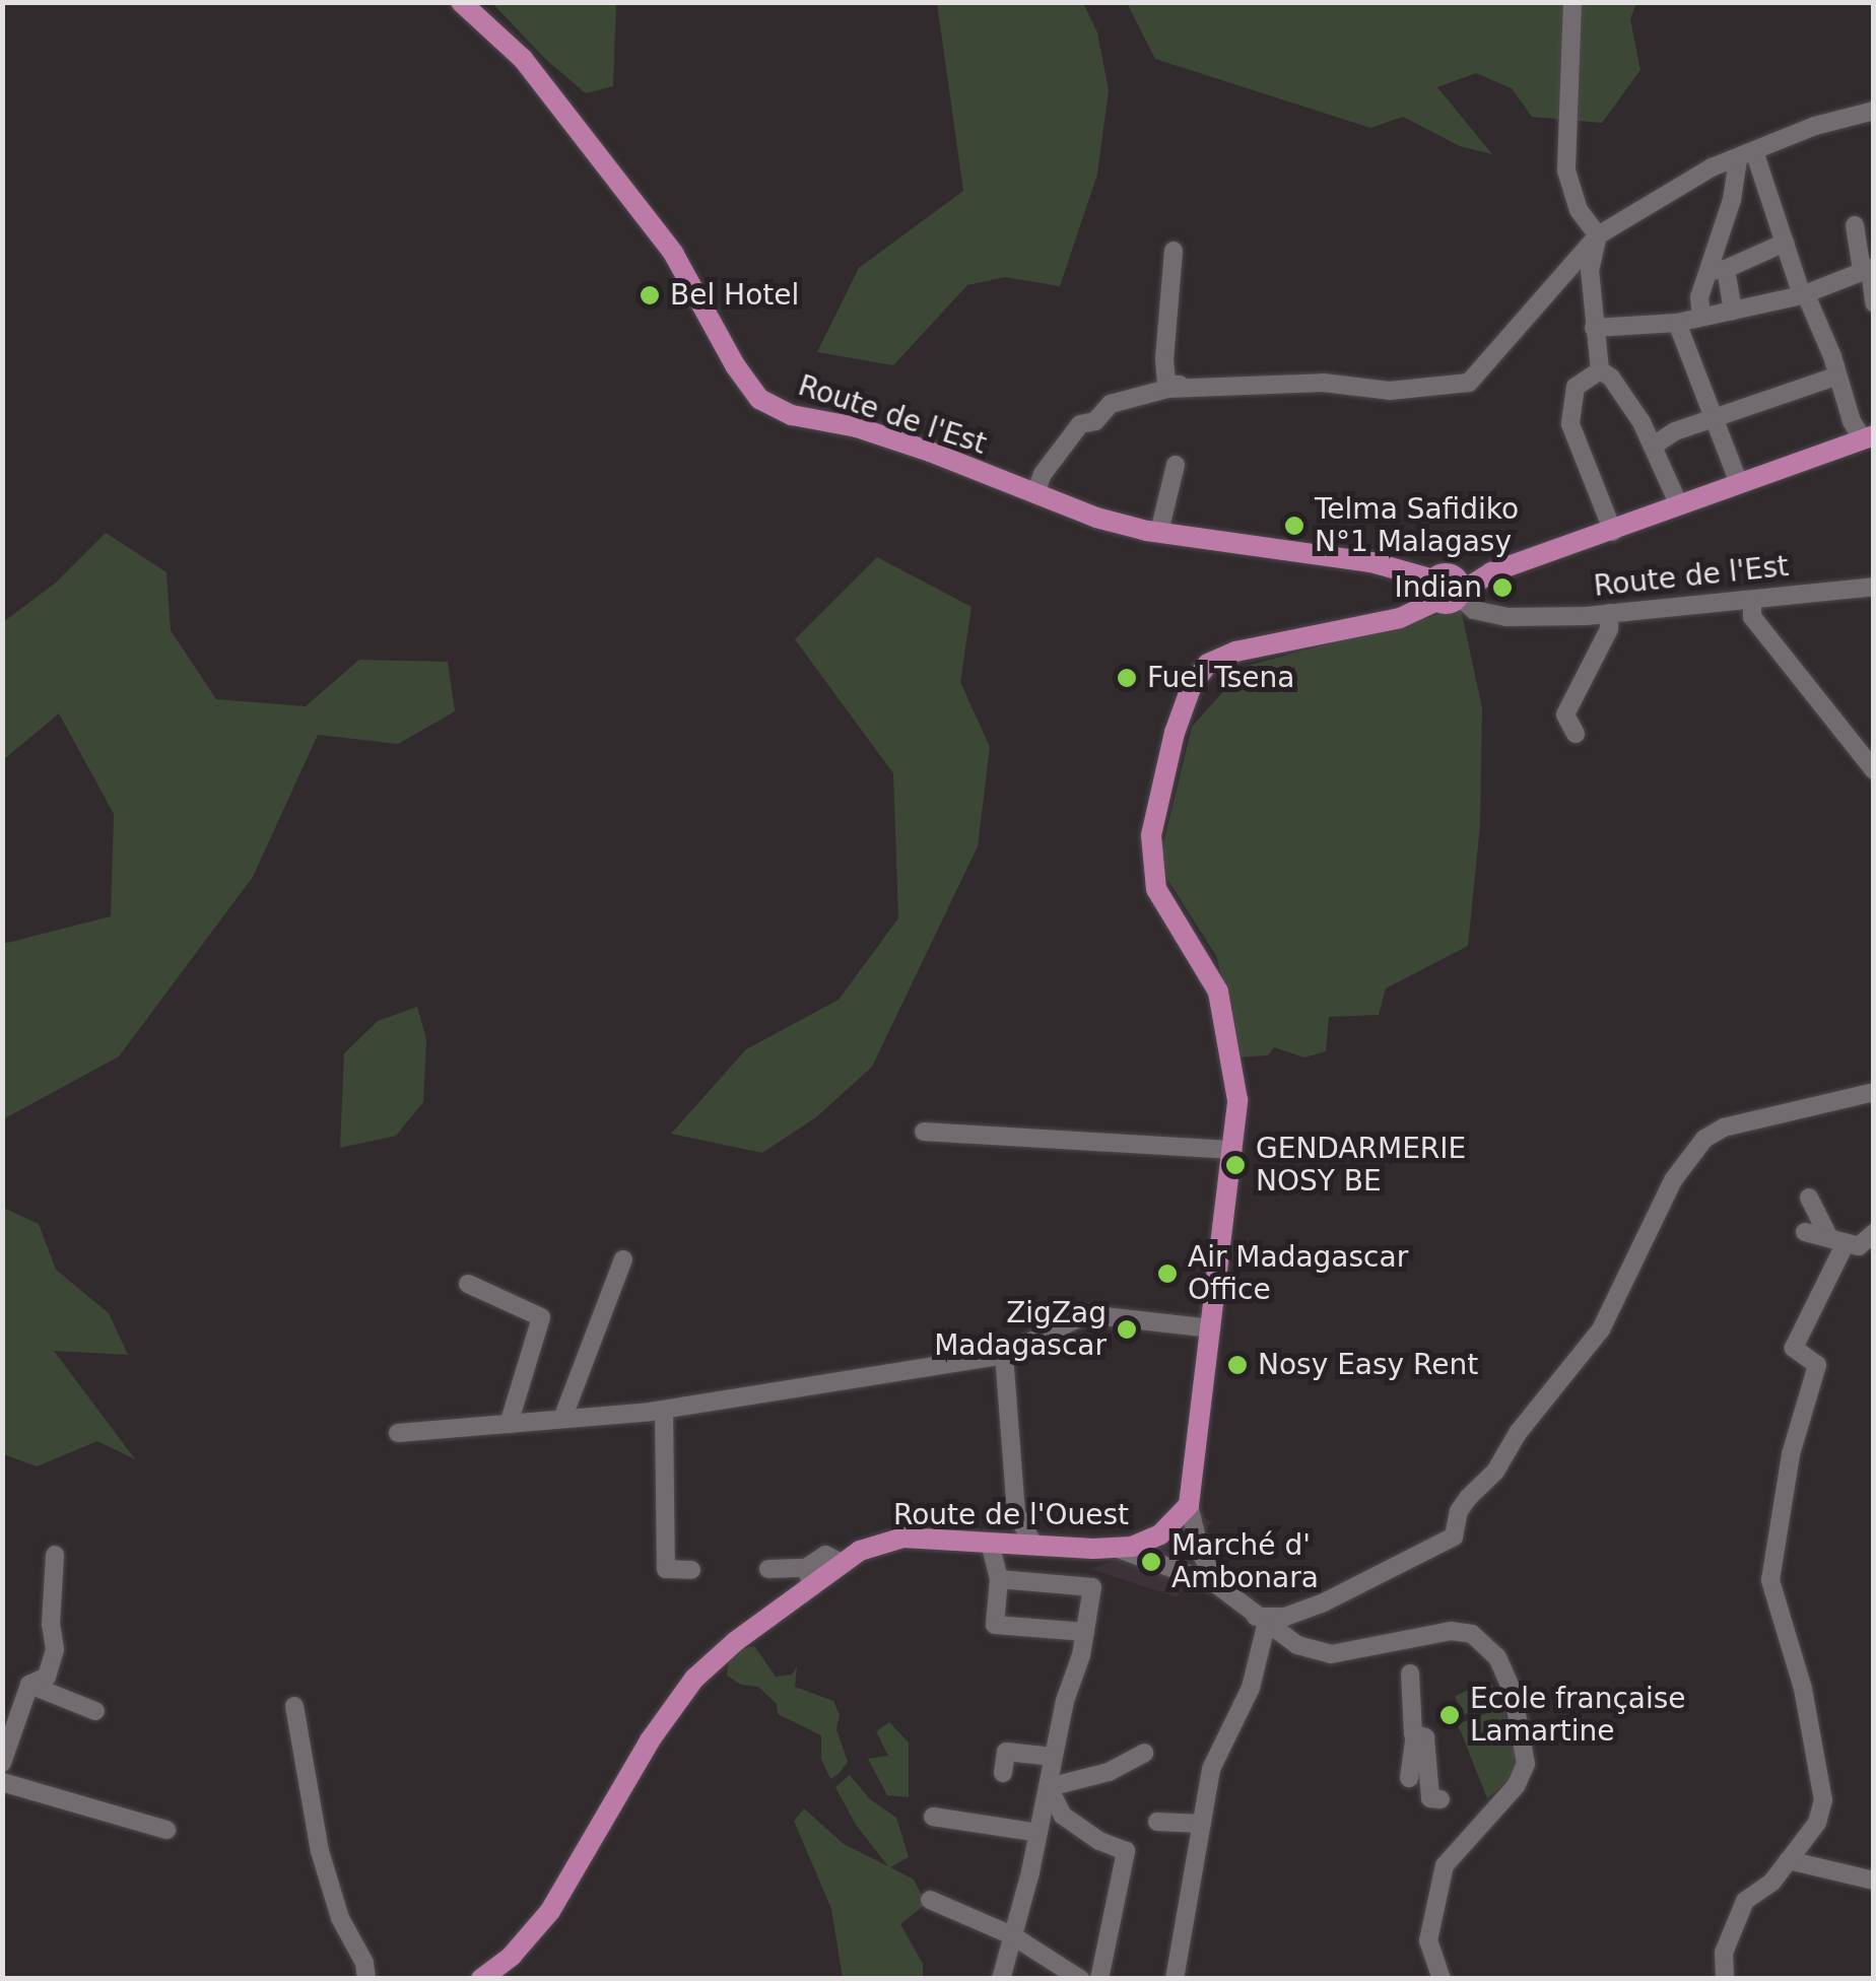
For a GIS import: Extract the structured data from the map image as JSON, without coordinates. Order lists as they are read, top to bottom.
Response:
{
  "streets": {
    "main road": ["Route de l'Est", "Route de l'Ouest"]
  },
  "places": [
    "Bel Hotel",
    "Telma Safidiko N°1 Malagasy",
    "Indian",
    "Fuel Tsena",
    "GENDARMERIE NOSY BE",
    "Air Madagascar Office",
    "ZigZag Madagascar",
    "Nosy Easy Rent",
    "Marché d' Ambonara",
    "Ecole française Lamartine"
  ]
}
